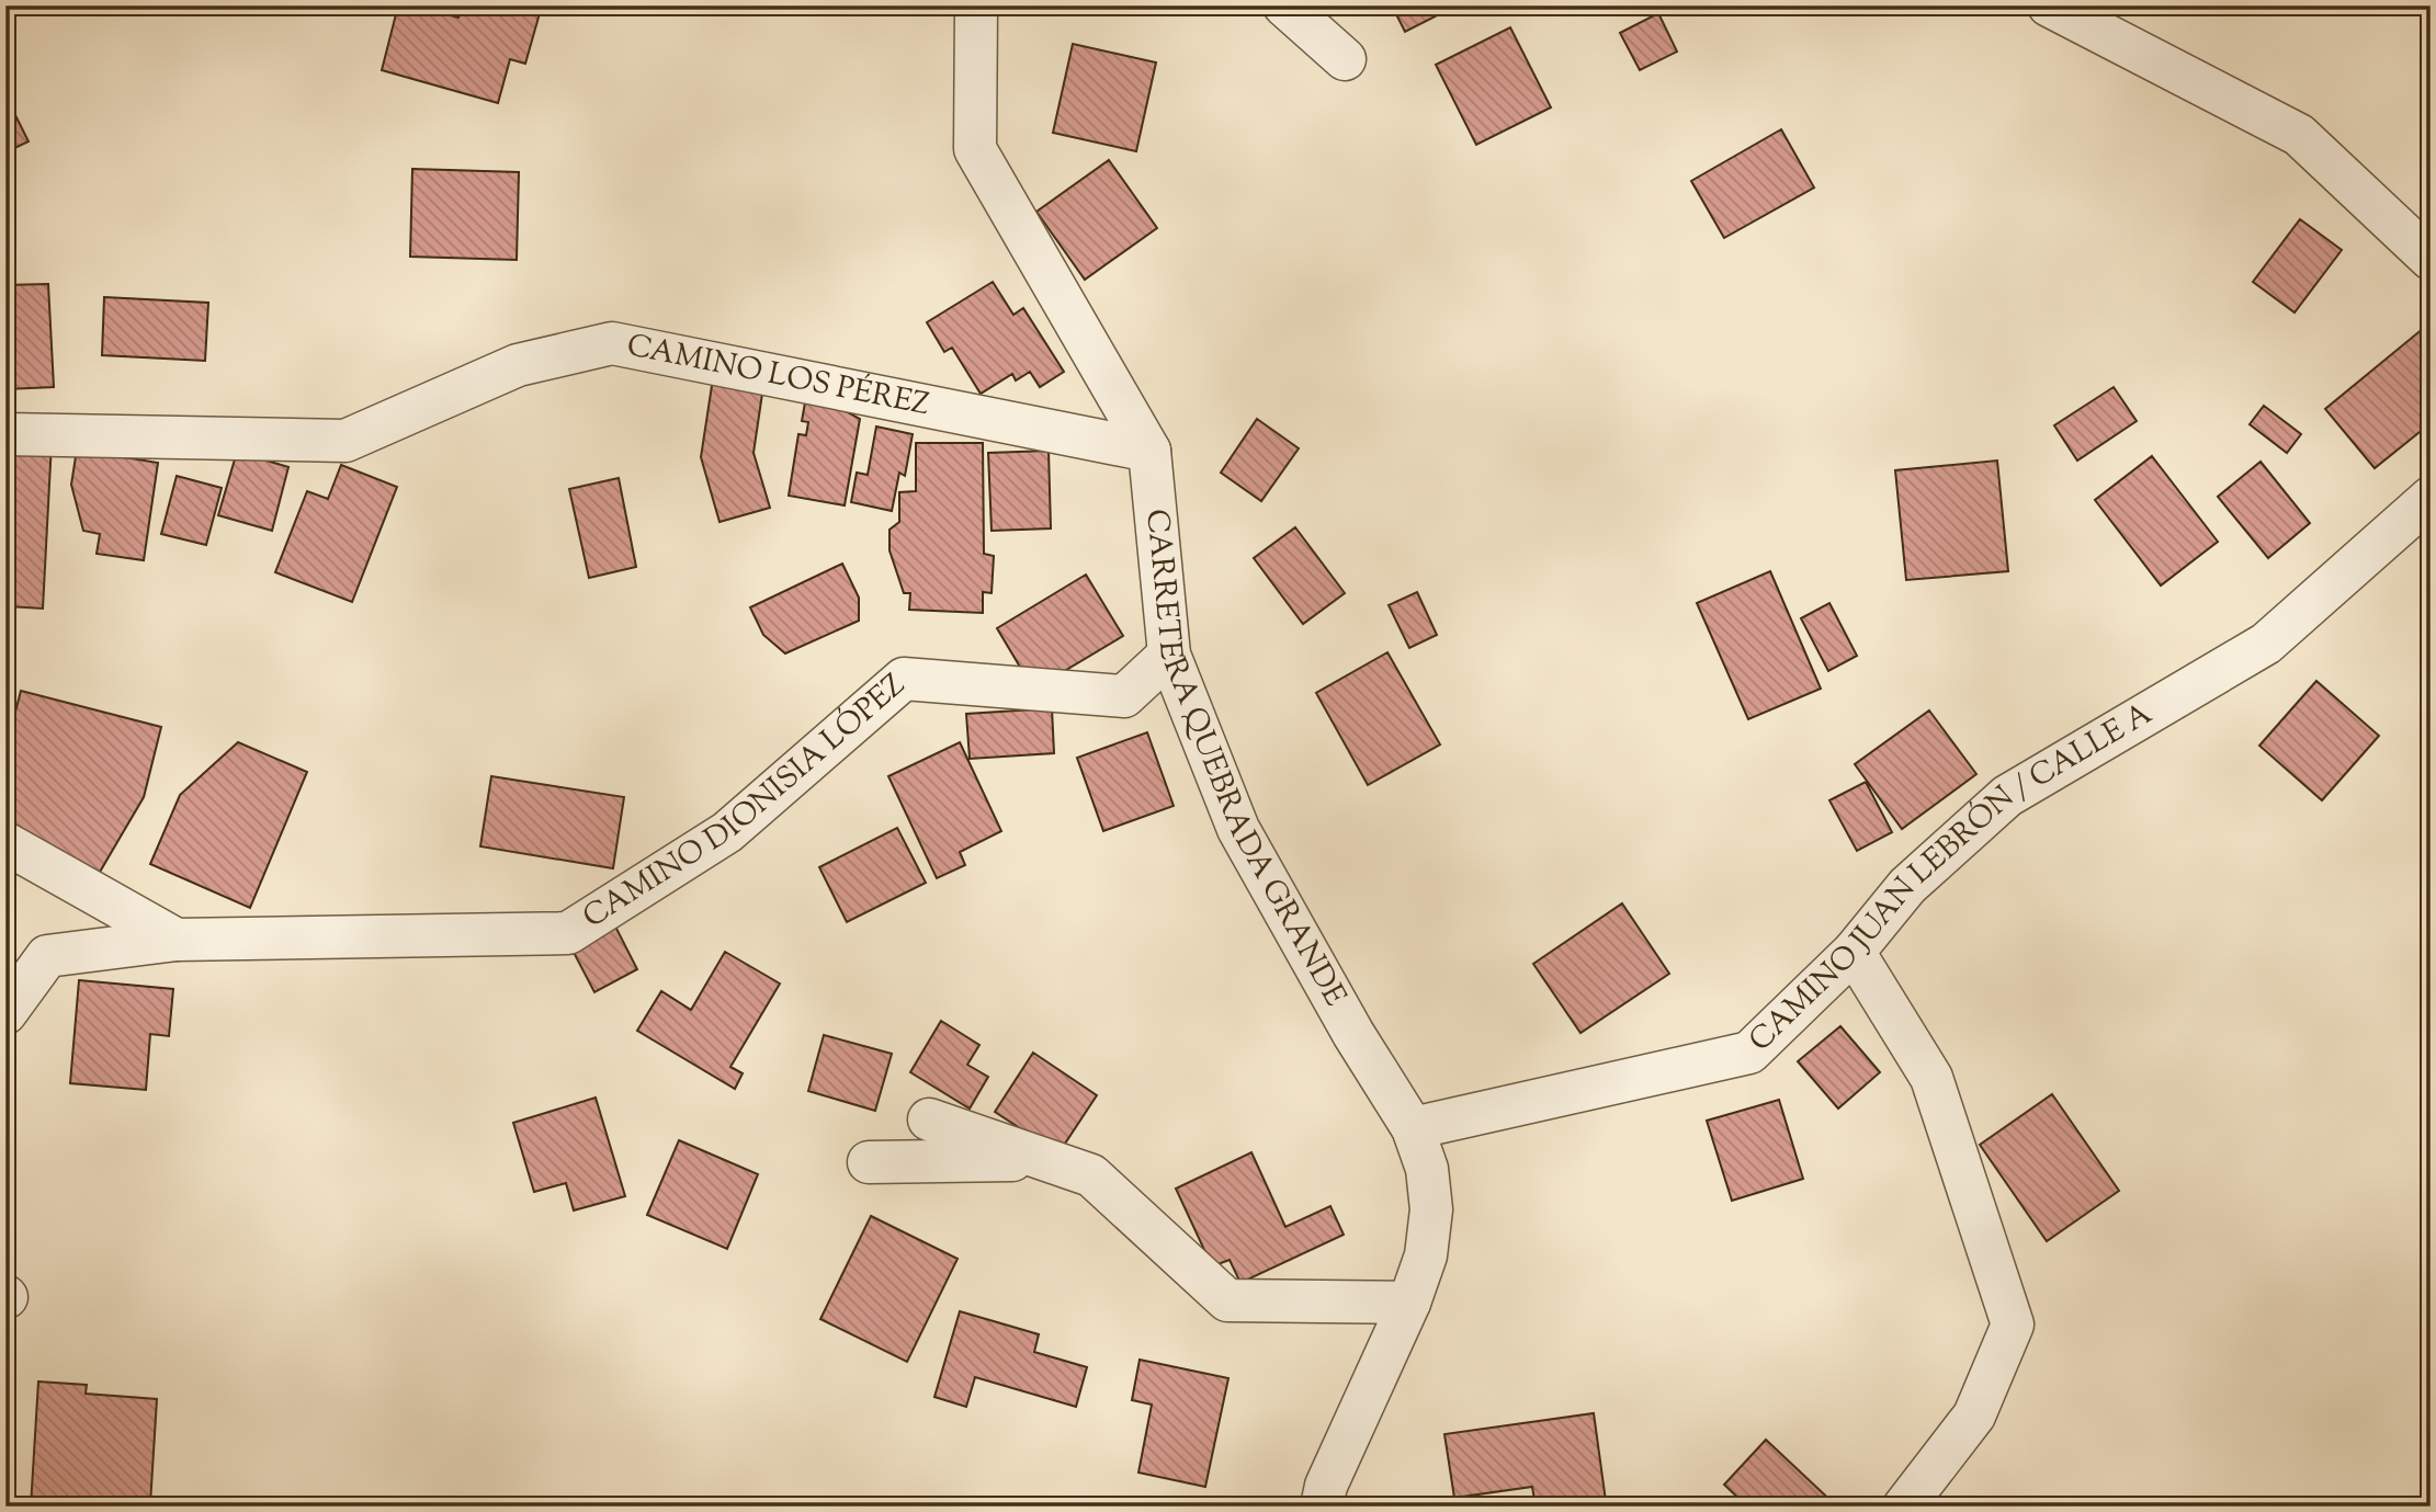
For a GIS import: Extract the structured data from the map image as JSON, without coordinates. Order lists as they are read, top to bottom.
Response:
{
  "streets": {
    "street": [
      "CAMINO LOS PÉREZ",
      "CARRETERA QUEBRADA GRANDE",
      "CAMINO DIONISIA LÓPEZ",
      "CAMINO JUAN LEBRÓN / CALLE A"
    ]
  },
  "crossings": [
    ["CAMINO LOS PÉREZ", "CARRETERA QUEBRADA GRANDE"],
    ["CARRETERA QUEBRADA GRANDE", "CAMINO DIONISIA LÓPEZ"],
    ["CARRETERA QUEBRADA GRANDE", "CAMINO JUAN LEBRÓN / CALLE A"]
  ]
}
